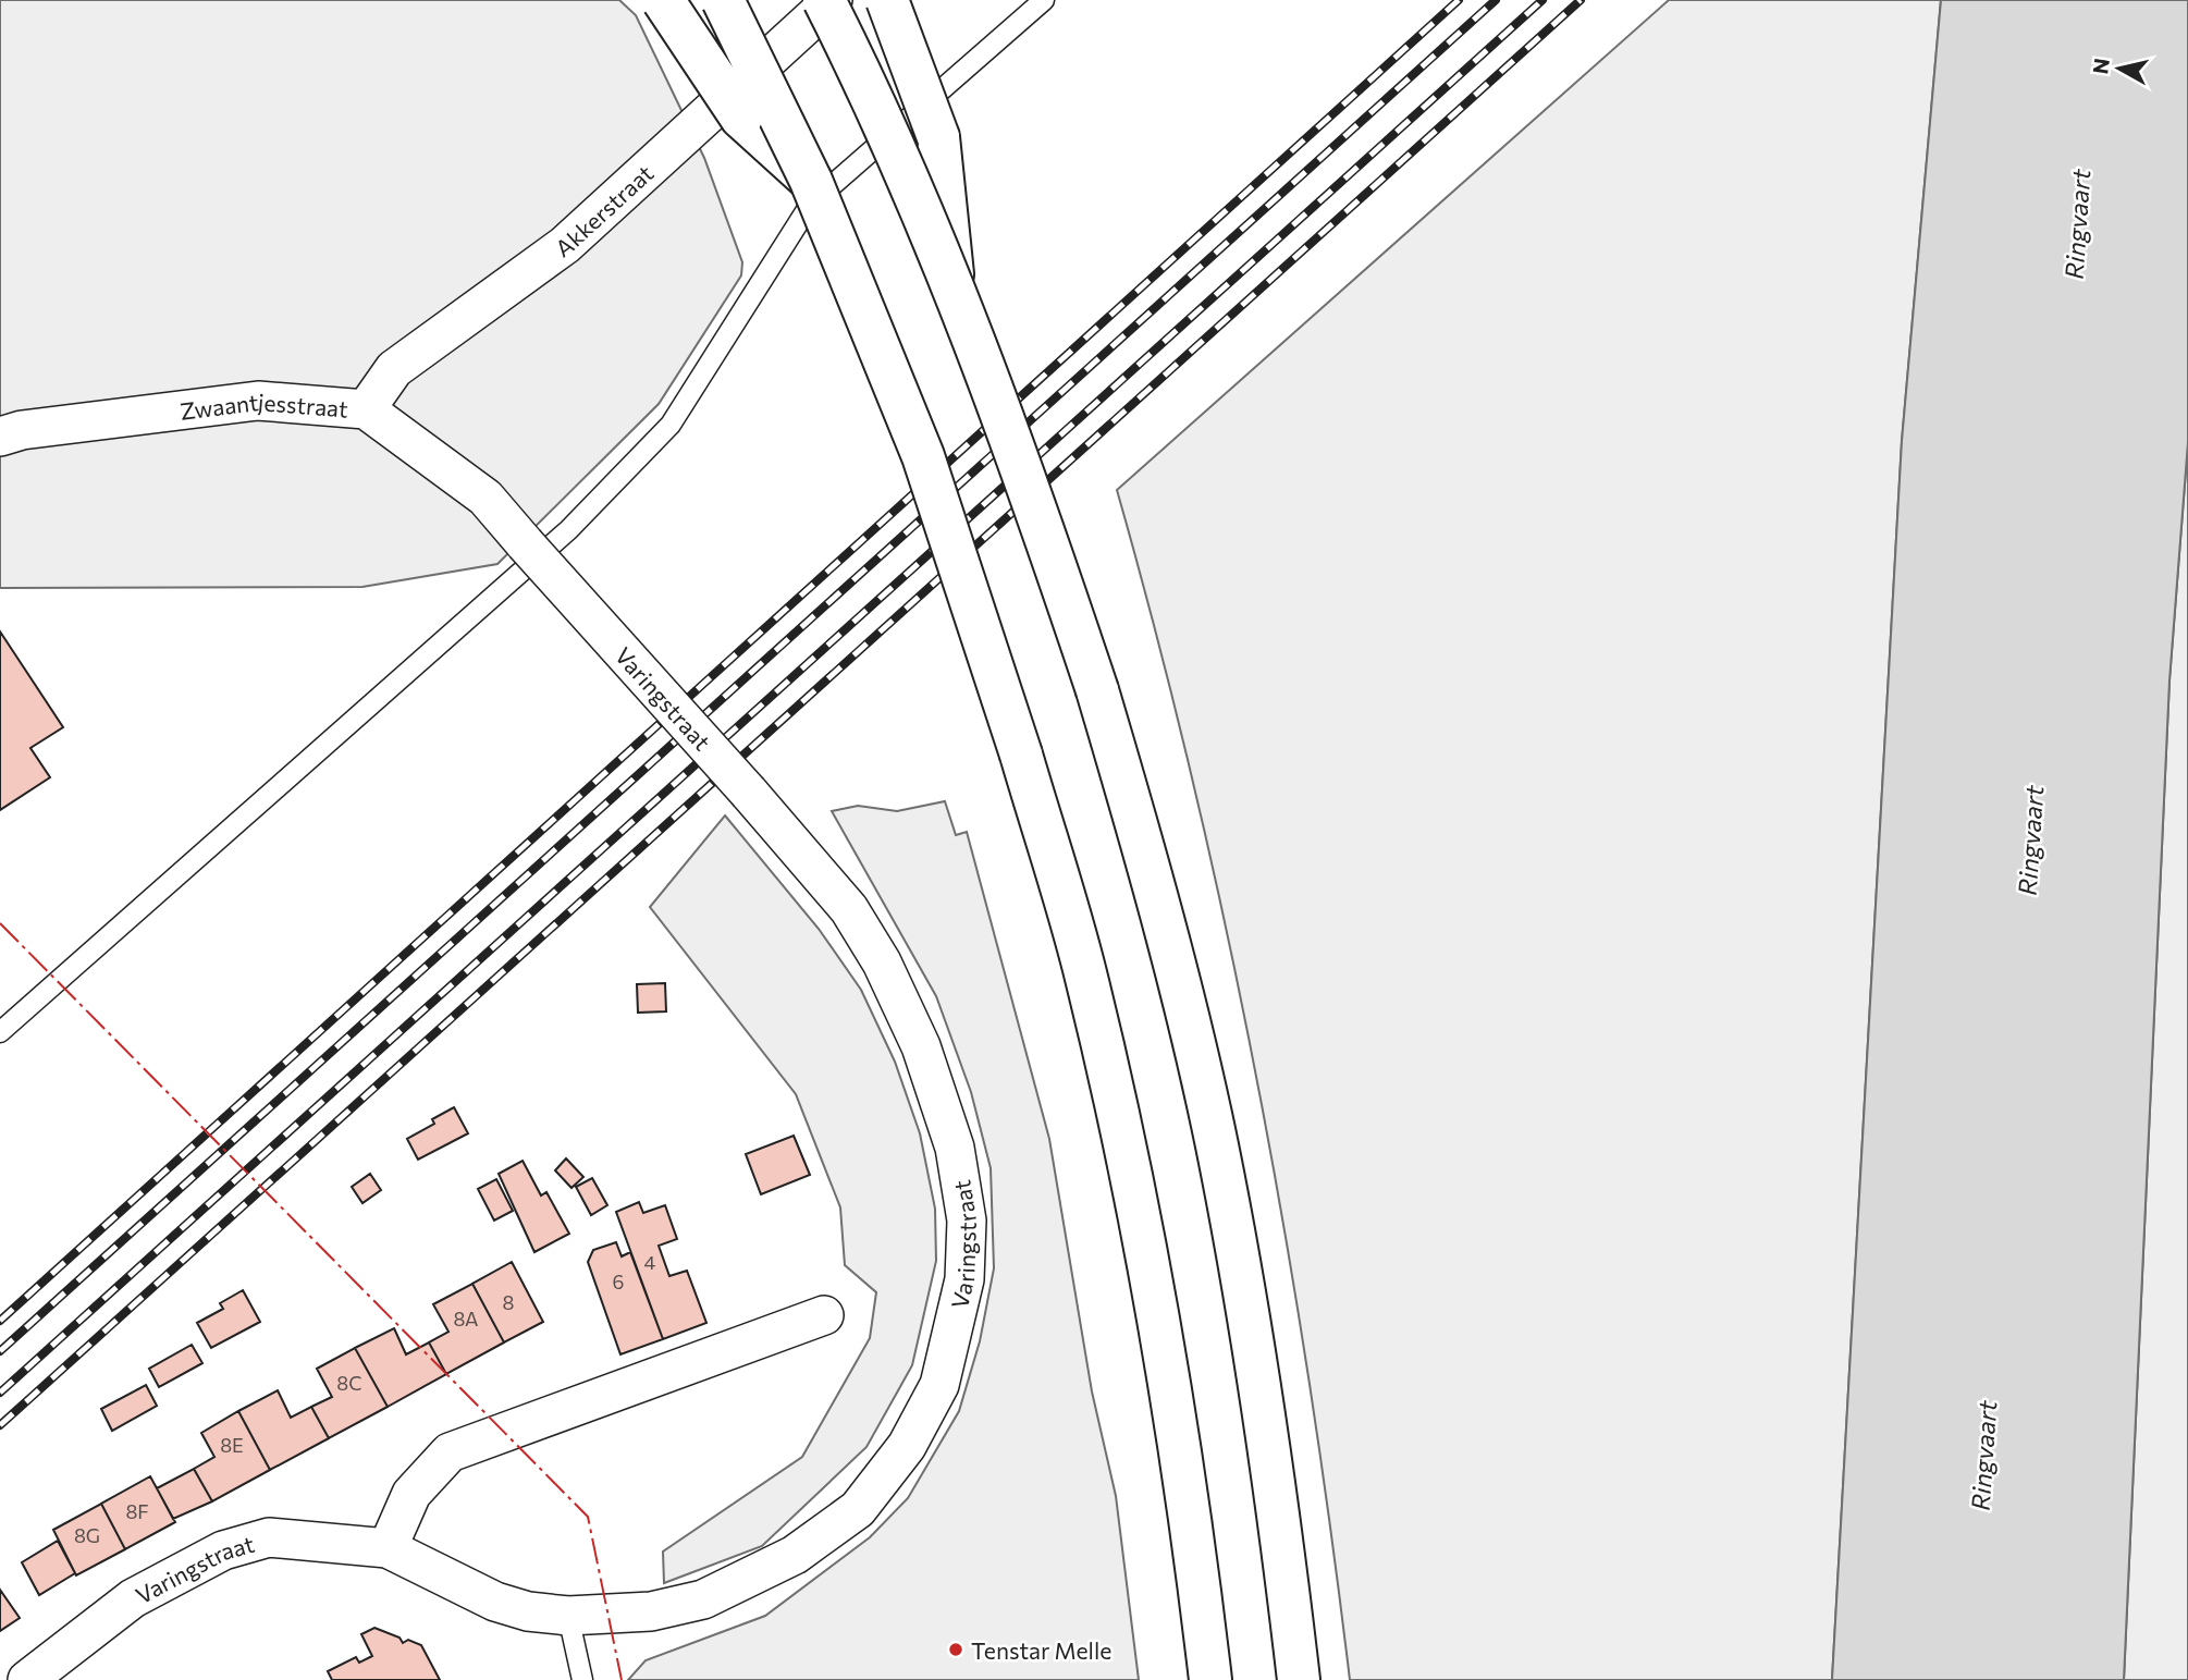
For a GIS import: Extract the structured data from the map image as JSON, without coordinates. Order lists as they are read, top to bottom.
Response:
{
  "streets": {
    "street": ["Akkerstraat", "Zwaantjesstraat", "Varingstraat"]
  },
  "crossings": [
    ["Akkerstraat", "Zwaantjesstraat"],
    ["Zwaantjesstraat", "Varingstraat"]
  ],
  "water": ["Ringvaart"],
  "places": ["Tenstar Melle"],
  "house_numbers": [
    "4",
    "6",
    "8",
    "8A",
    "8C",
    "8E",
    "8F",
    "8G"
  ],
  "north": "left"
}
